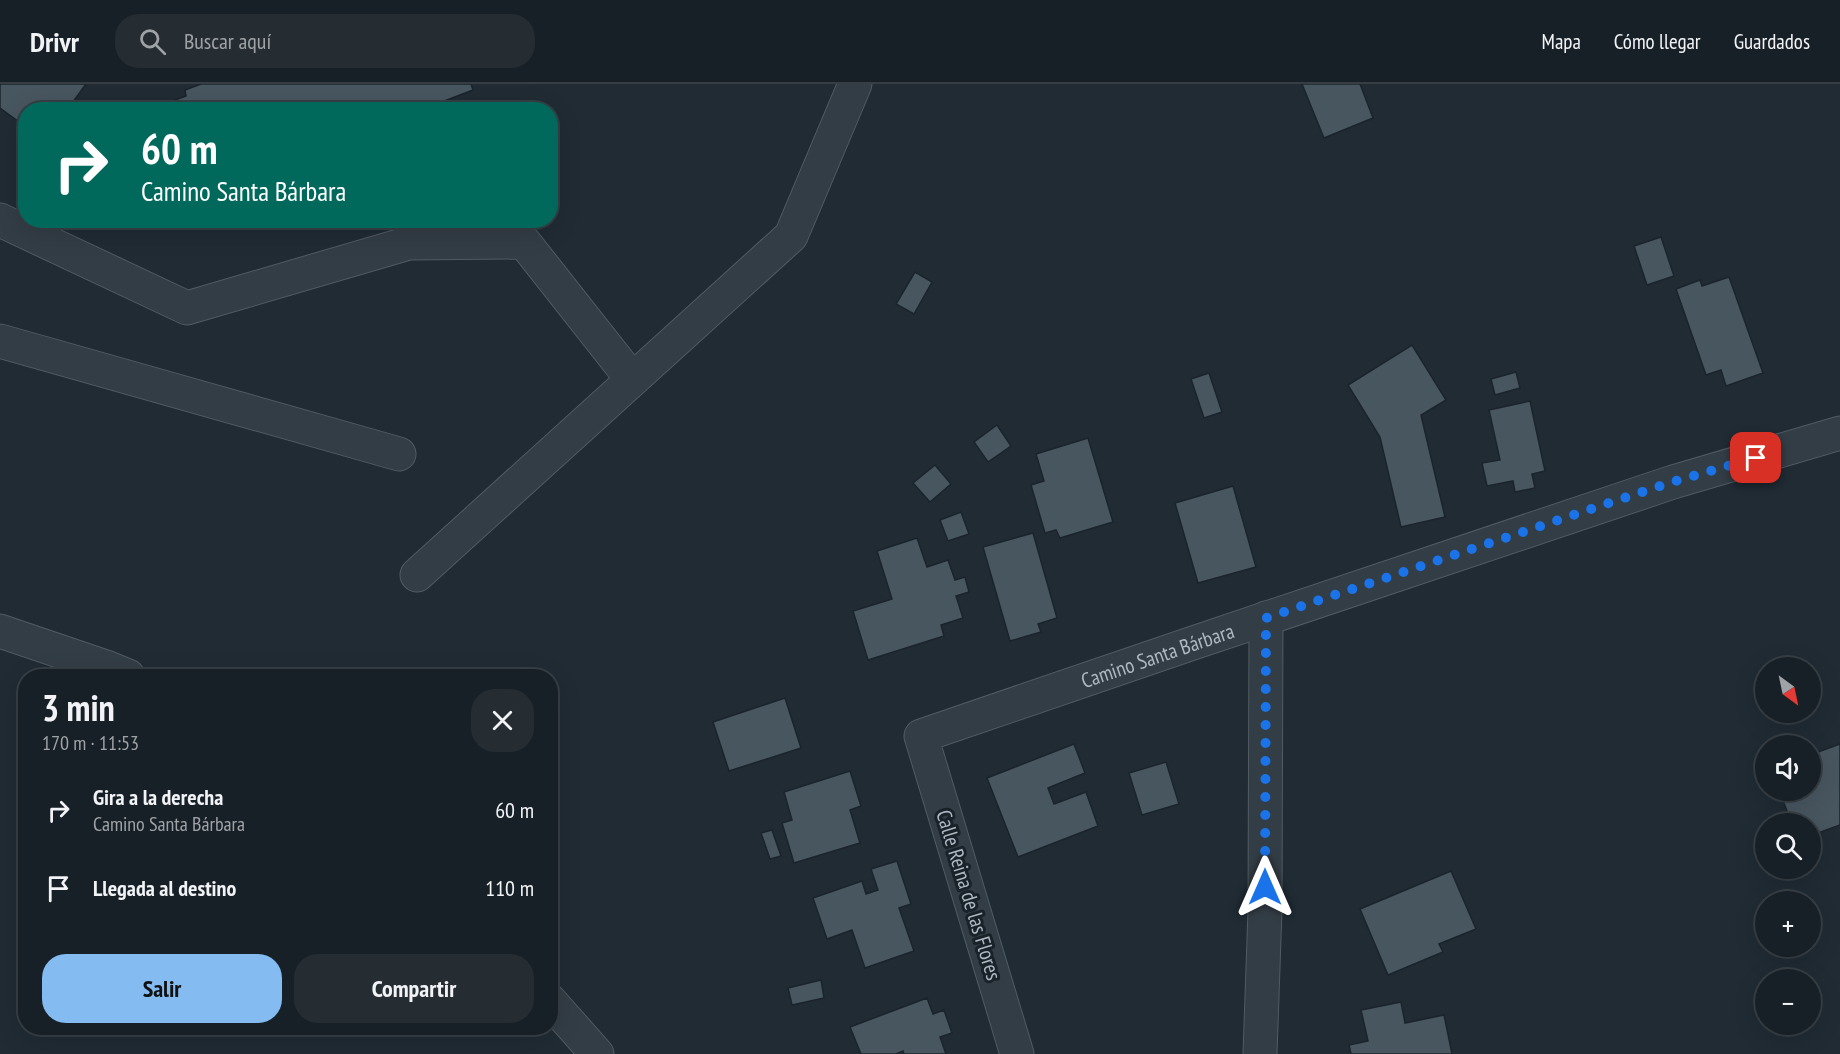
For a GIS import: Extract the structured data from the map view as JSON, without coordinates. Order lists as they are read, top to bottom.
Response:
{
  "streets": {
    "street": ["Camino Santa Bárbara", "Calle Reina de las Flores"]
  },
  "crossings": [
    ["Camino Santa Bárbara", "Calle Reina de las Flores"]
  ],
  "north": "bottom right",
  "page": {
    "header": "Drivr",
    "search": "Buscar aquí",
    "nav": ["Mapa", "Cómo llegar", "Guardados"],
    "turn": ["60 m", "Camino Santa Bárbara"],
    "map_buttons": ["+", "−"],
    "heading": ["3 min", "170 m · 11:53"],
    "list": [
      {
        "name": "Gira a la derecha",
        "note": "Camino Santa Bárbara",
        "value": "60 m"
      },
      {
        "name": "Llegada al destino",
        "value": "110 m"
      }
    ],
    "buttons": ["Salir", "Compartir"]
  }
}
